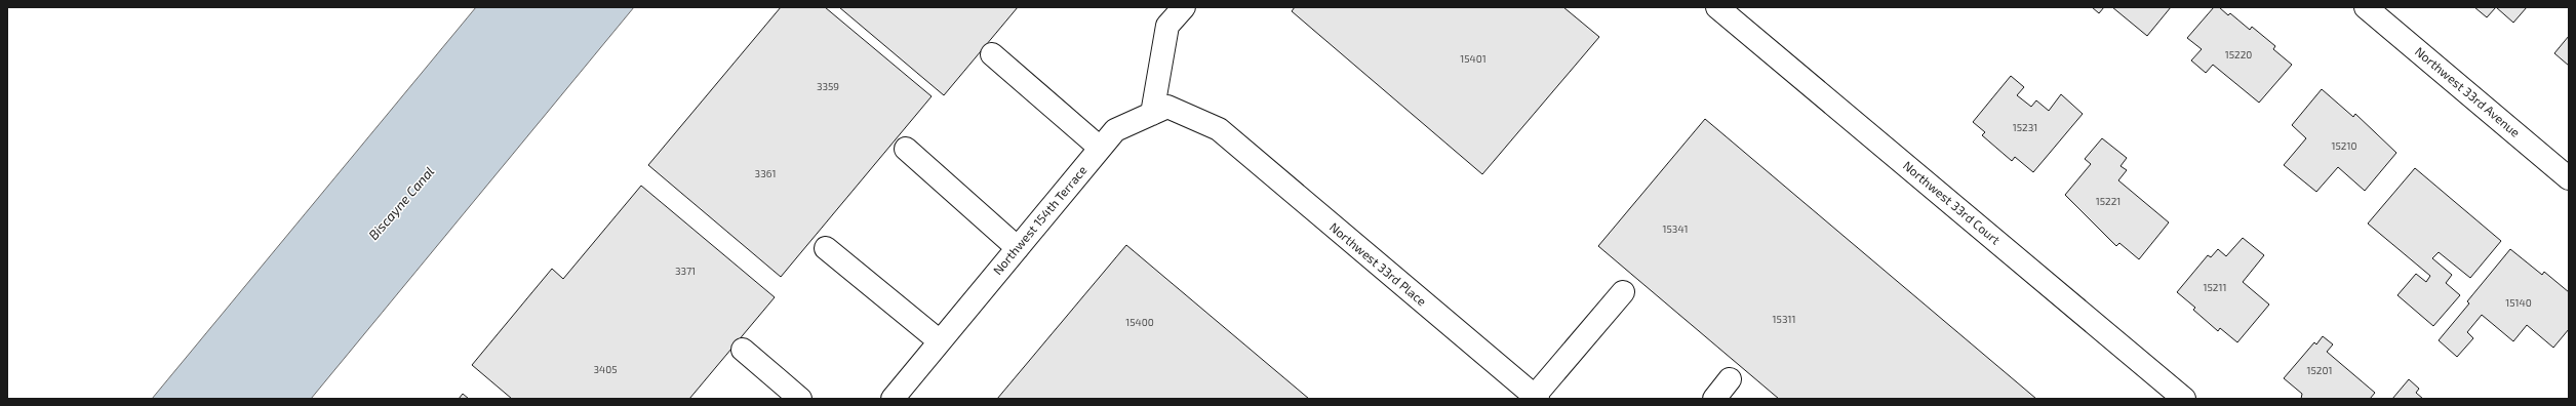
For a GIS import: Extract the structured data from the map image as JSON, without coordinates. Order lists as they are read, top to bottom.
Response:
{
  "streets": {
    "street": [
      "Northwest 33rd Avenue",
      "Northwest 33rd Court",
      "Northwest 154th Terrace",
      "Northwest 33rd Place"
    ]
  },
  "crossings": [
    ["Northwest 154th Terrace", "Northwest 33rd Place"]
  ],
  "water": ["Biscayne Canal"],
  "house_numbers": [
    "15220",
    "15401",
    "3359",
    "15231",
    "15210",
    "3361",
    "15221",
    "15341",
    "3371",
    "15211",
    "15140",
    "15311",
    "15400",
    "3405",
    "15201"
  ]
}
